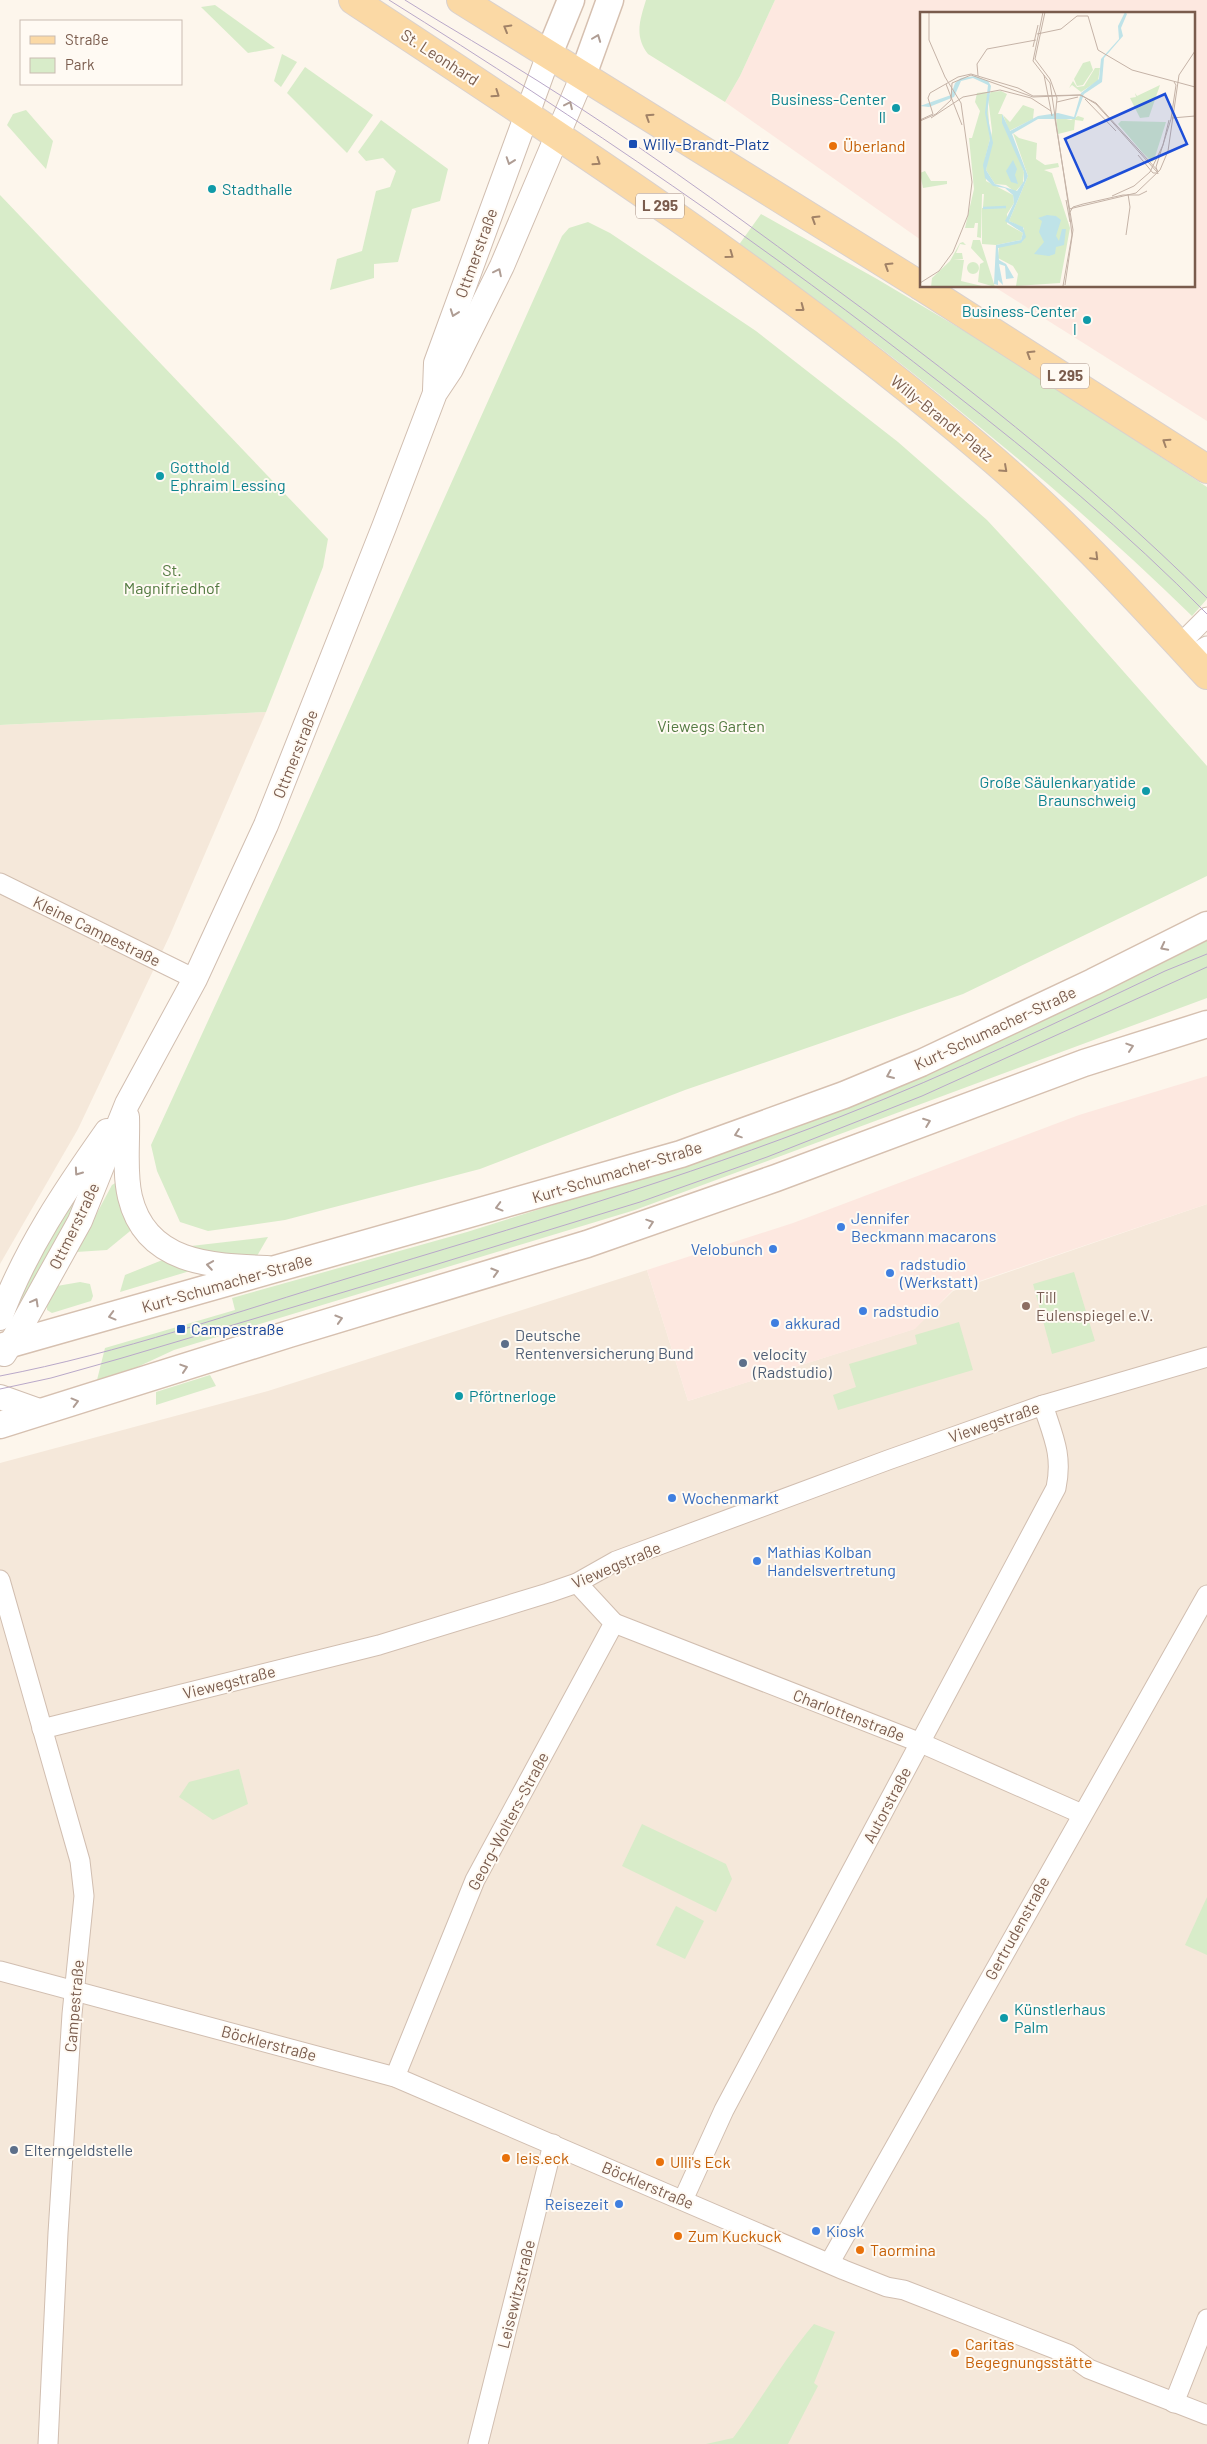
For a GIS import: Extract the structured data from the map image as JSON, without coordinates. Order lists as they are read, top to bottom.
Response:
{
  "streets": {
    "main road": [
      "St. Leonhard",
      "L 295",
      "Willy-Brandt-Platz",
      "Kurt-Schumacher-Straße"
    ],
    "street": [
      "Ottmerstraße",
      "Kleine Campestraße",
      "Viewegstraße",
      "Charlottenstraße",
      "Autorstraße",
      "Georg-Wolters-Straße",
      "Gertrudenstraße",
      "Campestraße",
      "Böcklerstraße",
      "Leisewitzstraße"
    ]
  },
  "crossings": [
    ["St. Leonhard", "L 295"],
    ["St. Leonhard", "Ottmerstraße"],
    ["L 295", "Ottmerstraße"],
    ["L 295", "Willy-Brandt-Platz"],
    ["Ottmerstraße", "Willy-Brandt-Platz"],
    ["Ottmerstraße", "Kleine Campestraße"],
    ["Ottmerstraße", "Kurt-Schumacher-Straße"],
    ["Viewegstraße", "Autorstraße"],
    ["Viewegstraße", "Campestraße"],
    ["Charlottenstraße", "Autorstraße"],
    ["Charlottenstraße", "Georg-Wolters-Straße"],
    ["Charlottenstraße", "Gertrudenstraße"],
    ["Autorstraße", "Böcklerstraße"],
    ["Georg-Wolters-Straße", "Böcklerstraße"],
    ["Gertrudenstraße", "Böcklerstraße"],
    ["Campestraße", "Böcklerstraße"],
    ["Böcklerstraße", "Leisewitzstraße"]
  ],
  "parks": ["St. Magnifriedhof", "Viewegs Garten"],
  "places": {
    "other": [
      "Business-Center ll",
      "Überland",
      "Stadthalle",
      "Business-Center I",
      "Gotthold Ephraim Lessing",
      "Große Säulenkaryatide Braunschweig",
      "Jennifer Beckmann macarons",
      "Velobunch",
      "radstudio (Werkstatt)",
      "Till Eulenspiegel e.V.",
      "radstudio",
      "akkurad",
      "Deutsche Rentenversicherung Bund",
      "velocity (Radstudio)",
      "Pförtnerloge",
      "Wochenmarkt",
      "Mathias Kolban Handelsvertretung",
      "Künstlerhaus Palm",
      "Elterngeldstelle",
      "leis.eck",
      "Ulli's Eck",
      "Reisezeit",
      "Kiosk",
      "Zum Kuckuck",
      "Taormina",
      "Caritas Begegnungsstätte"
    ],
    "transit": ["Willy-Brandt-Platz", "Campestraße"]
  },
  "legend": ["Straße", "Park"]
}
